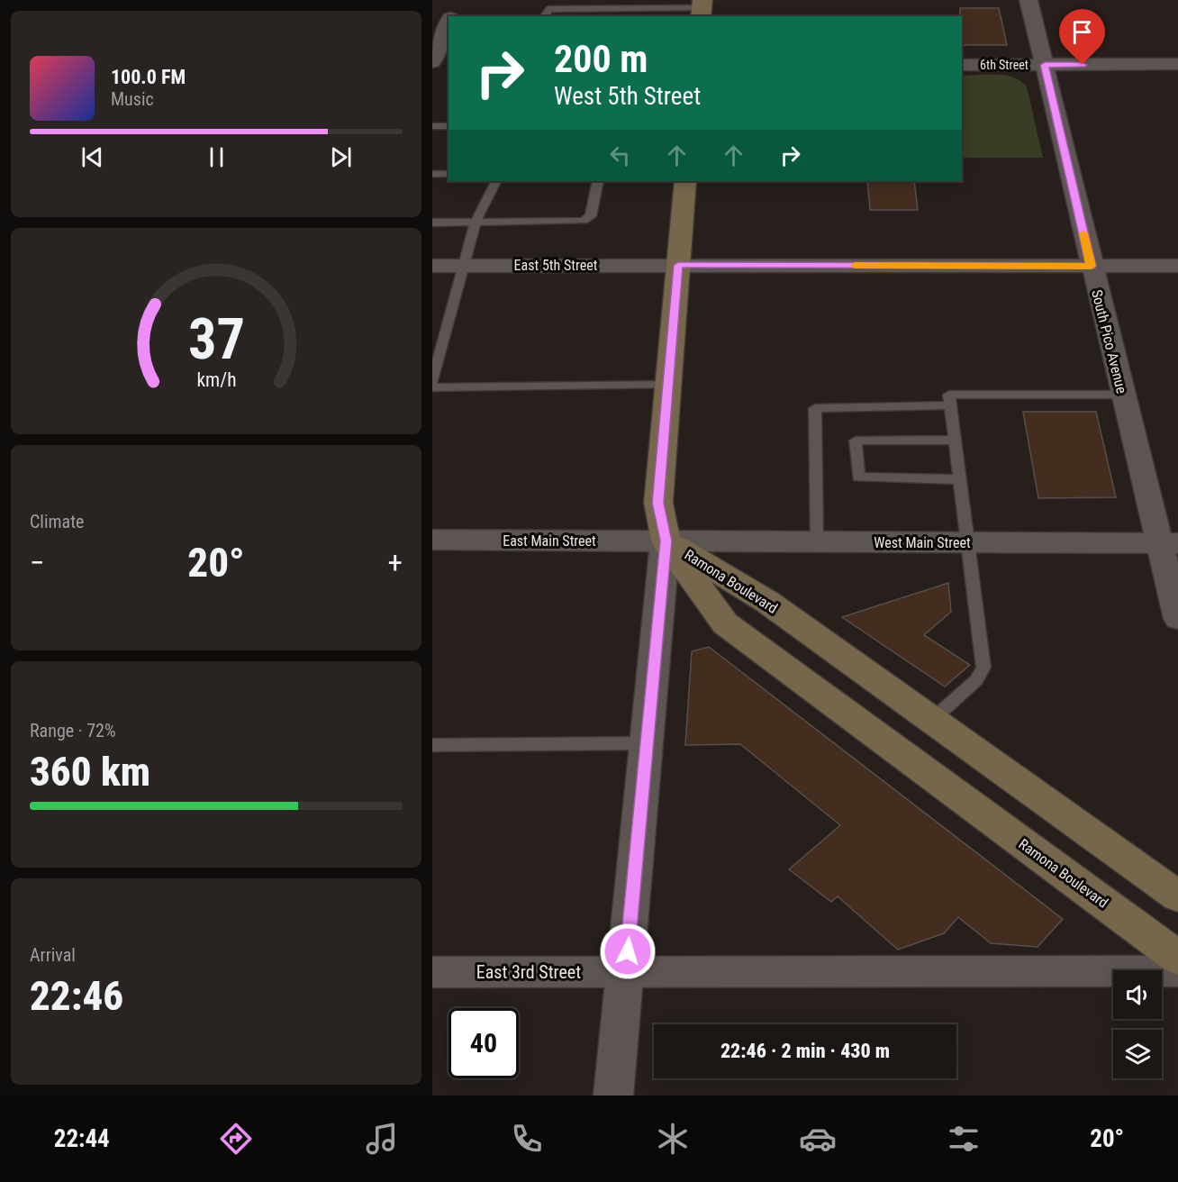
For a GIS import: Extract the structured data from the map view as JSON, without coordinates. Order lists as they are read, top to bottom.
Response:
{
  "streets": {
    "main road": ["Ramona Boulevard"],
    "street": [
      "6th Street",
      "East 5th Street",
      "South Pico Avenue",
      "East Main Street",
      "West Main Street",
      "East 3rd Street"
    ]
  },
  "crossings": [
    ["6th Street", "South Pico Avenue"],
    ["East 5th Street", "South Pico Avenue"],
    ["South Pico Avenue", "West Main Street"],
    ["East Main Street", "West Main Street"],
    ["East Main Street", "Ramona Boulevard"],
    ["West Main Street", "Ramona Boulevard"]
  ],
  "page": {
    "turn": ["200 m", "West 5th Street"],
    "song": ["100.0 FM", "Music"],
    "tile": [
      "Climate",
      ["Range · 72%", "360 km"],
      ["Arrival", "22:46"]
    ],
    "heat": ["−", "20°", "+"],
    "limit": "40",
    "trip": "22:46 · 2 min · 430 m",
    "tabs": ["22:44", "20°"],
    "gauge": ["37", "km/h"]
  }
}
